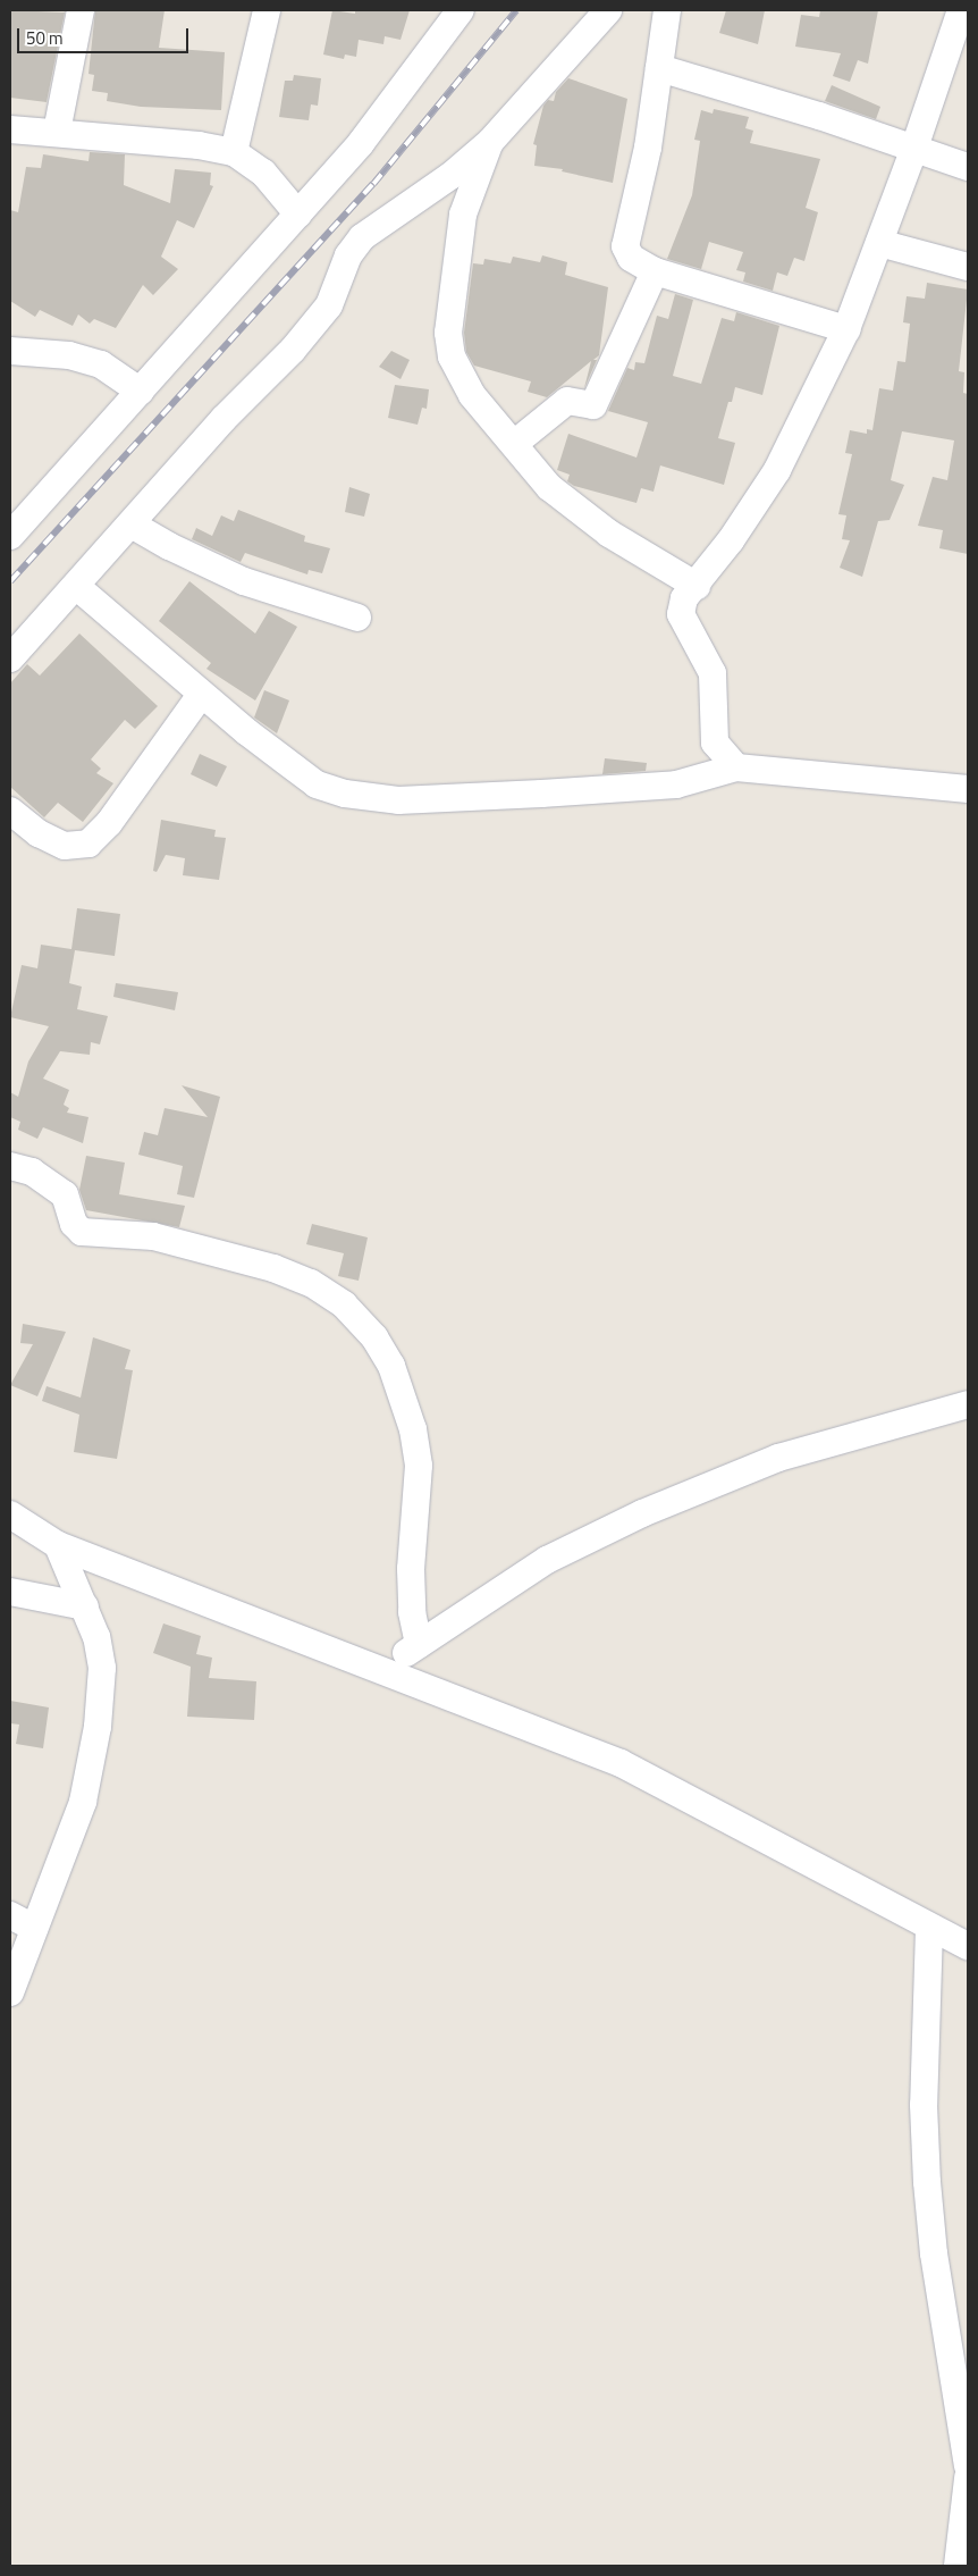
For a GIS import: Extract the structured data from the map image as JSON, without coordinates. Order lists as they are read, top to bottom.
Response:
{
  "scale_bar": "50 m"
}
